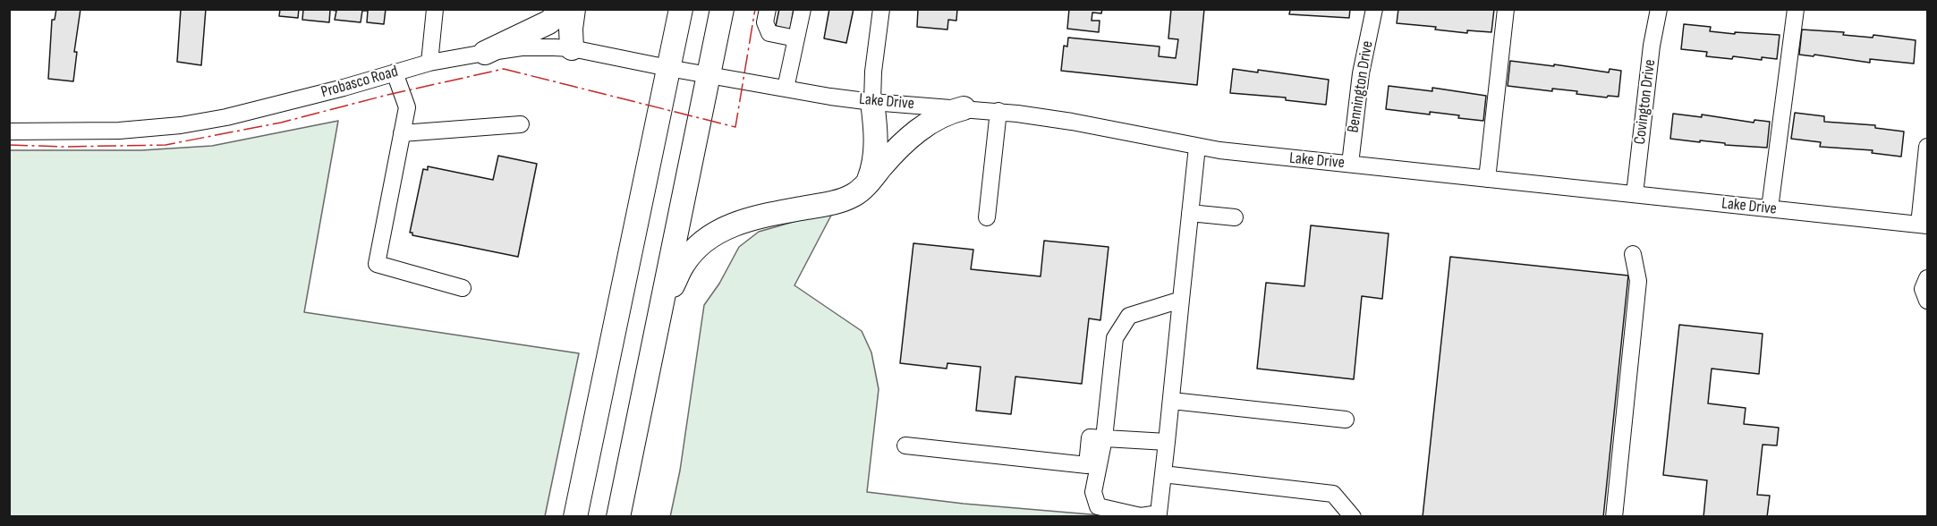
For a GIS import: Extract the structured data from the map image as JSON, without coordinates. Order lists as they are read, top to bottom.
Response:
{
  "streets": {
    "street": [
      "Probasco Road",
      "Bennington Drive",
      "Lake Drive",
      "Covington Drive"
    ]
  },
  "crossings": [
    ["Probasco Road", "Lake Drive"],
    ["Bennington Drive", "Lake Drive"],
    ["Lake Drive", "Covington Drive"]
  ]
}
